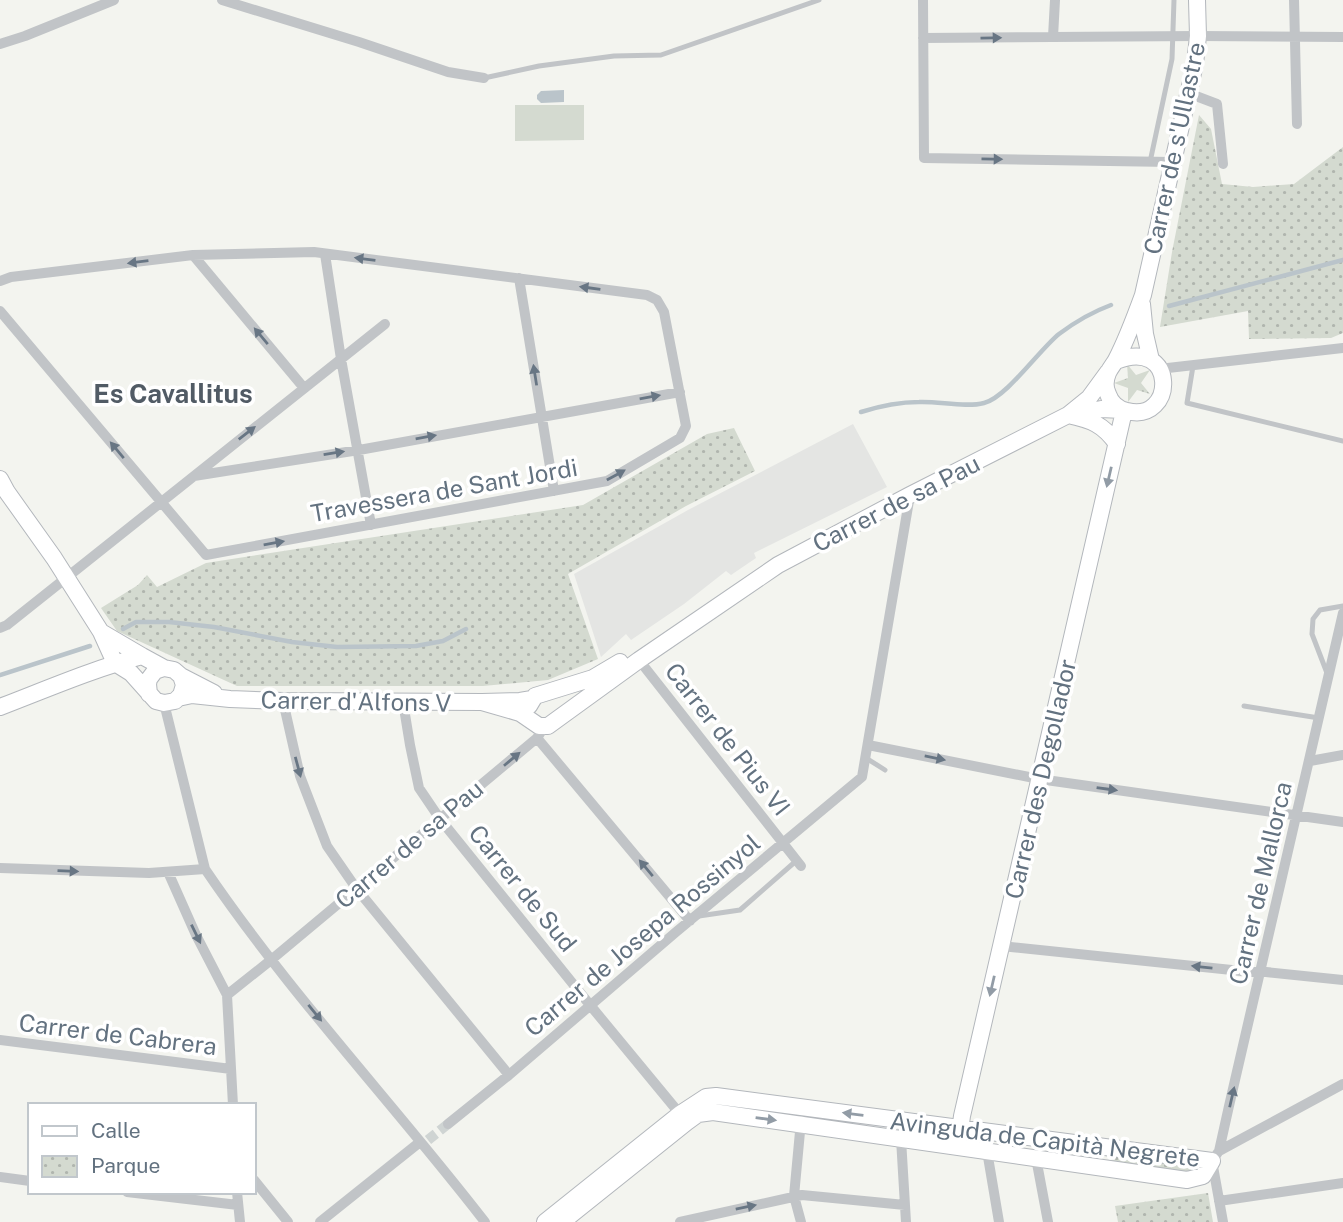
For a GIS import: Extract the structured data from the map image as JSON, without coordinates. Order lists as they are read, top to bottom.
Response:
{
  "streets": {
    "street": [
      "Carrer de s'Ullastre",
      "Travessera de Sant Jordi",
      "Carrer de sa Pau",
      "Carrer d'Alfons V",
      "Carrer de Pius VI",
      "Carrer des Degollador",
      "Carrer de Mallorca",
      "Carrer de Sud",
      "Carrer de Josepa Rossinyol",
      "Carrer de Cabrera",
      "Avinguda de Capità Negrete"
    ]
  },
  "crossings": [
    ["Carrer de s'Ullastre", "Carrer de sa Pau"],
    ["Carrer de s'Ullastre", "Carrer des Degollador"],
    ["Carrer de sa Pau", "Carrer d'Alfons V"],
    ["Carrer de sa Pau", "Carrer de Pius VI"],
    ["Carrer de sa Pau", "Carrer des Degollador"],
    ["Carrer de sa Pau", "Carrer de Sud"],
    ["Carrer d'Alfons V", "Carrer de Sud"],
    ["Carrer de Pius VI", "Carrer de Josepa Rossinyol"],
    ["Carrer des Degollador", "Avinguda de Capità Negrete"],
    ["Carrer de Mallorca", "Avinguda de Capità Negrete"],
    ["Carrer de Sud", "Carrer de Josepa Rossinyol"],
    ["Carrer de Sud", "Avinguda de Capità Negrete"]
  ],
  "one_way": ["Carrer des Degollador"],
  "districts": ["Es Cavallitus"],
  "legend": ["Calle", "Parque"]
}
